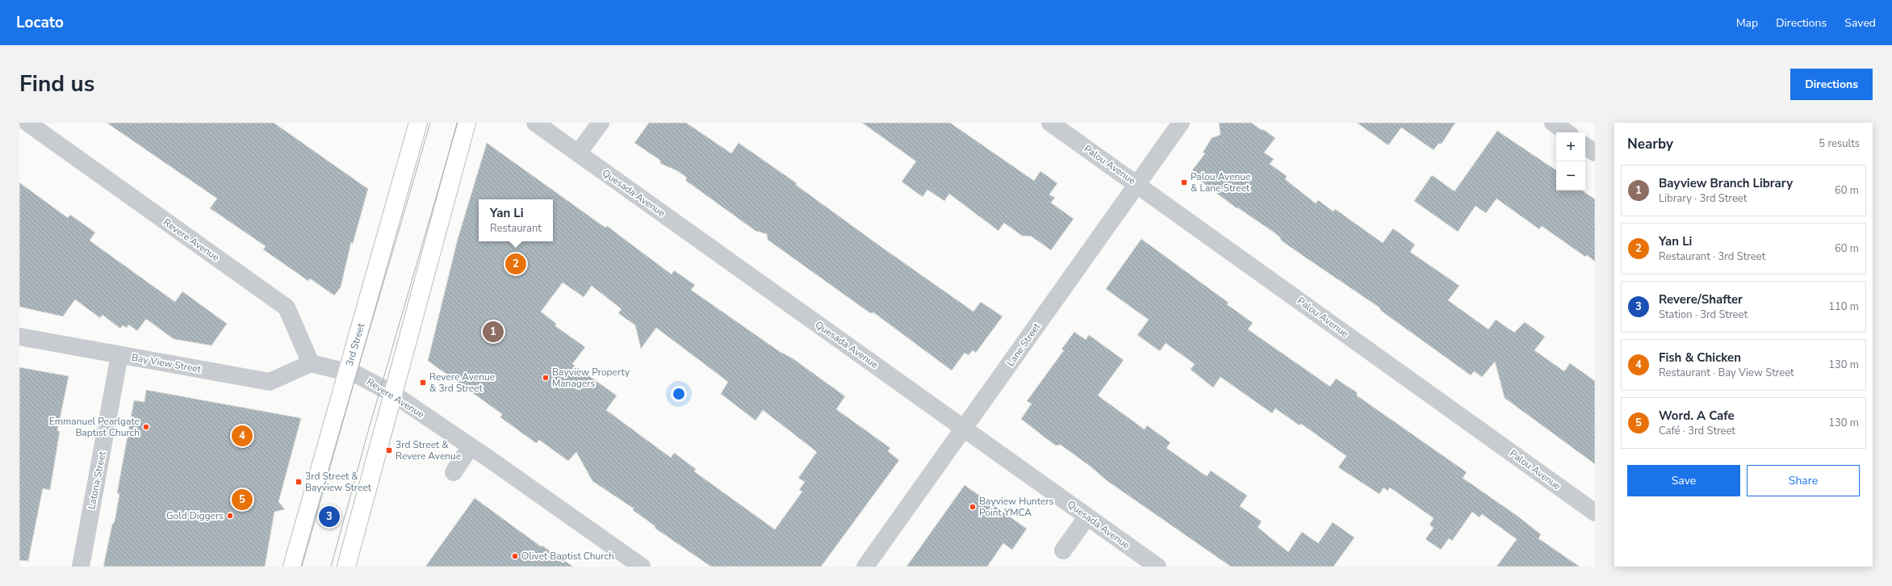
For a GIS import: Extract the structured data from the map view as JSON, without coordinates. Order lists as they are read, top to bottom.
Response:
{
  "streets": {
    "main road": ["3rd Street"],
    "street": [
      "Palou Avenue",
      "Quesada Avenue",
      "Revere Avenue",
      "Lane Street",
      "Bay View Street",
      "Latona Street"
    ]
  },
  "crossings": [
    ["Palou Avenue", "Lane Street"],
    ["Quesada Avenue", "Lane Street"],
    ["Revere Avenue", "3rd Street"],
    ["Revere Avenue", "Bay View Street"],
    ["Bay View Street", "Latona Street"]
  ],
  "places": {
    "transit": [
      "Palou Avenue & Lane Street",
      "Revere Avenue & 3rd Street",
      "3rd Street & Revere Avenue",
      "3rd Street & Bayview Street"
    ],
    "other": [
      "Bayview Property Managers",
      "Emmanuel Pearlgate Baptist Church",
      "Bayview Hunters Point YMCA",
      "Gold Diggers",
      "Olivet Baptist Church"
    ]
  },
  "page": {
    "header": "Locato",
    "nav": ["Map", "Directions", "Saved"],
    "title": "Find us",
    "buttons": [
      "Directions",
      ["Save", "Share"]
    ],
    "heading": ["Nearby", "5 results"],
    "map_buttons": ["+", "−"],
    "list": [
      {
        "mark": "1",
        "name": "Bayview Branch Library",
        "note": "Library · 3rd Street",
        "value": "60 m"
      },
      {
        "mark": "2",
        "name": "Yan Li",
        "note": "Restaurant · 3rd Street",
        "value": "60 m"
      },
      {
        "mark": "3",
        "name": "Revere/Shafter",
        "note": "Station · 3rd Street",
        "value": "110 m"
      },
      {
        "mark": "4",
        "name": "Fish & Chicken",
        "note": "Restaurant · Bay View Street",
        "value": "130 m"
      },
      {
        "mark": "5",
        "name": "Word. A Cafe",
        "note": "Café · 3rd Street",
        "value": "130 m"
      }
    ],
    "popup": ["Yan Li", "Restaurant"],
    "pins": [
      "2",
      "1",
      "4",
      "5",
      "3"
    ]
  }
}
